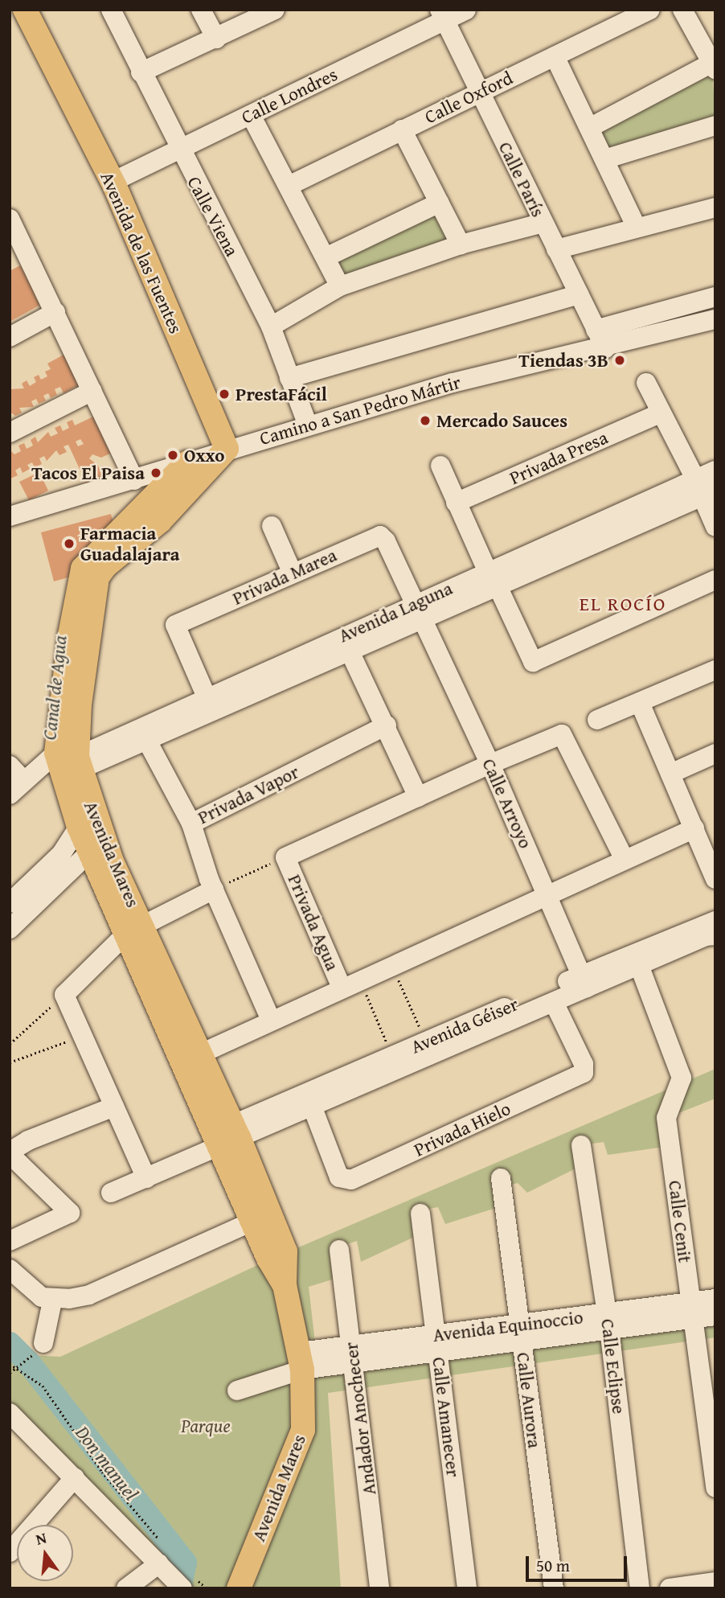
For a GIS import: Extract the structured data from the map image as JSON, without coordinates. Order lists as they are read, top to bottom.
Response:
{
  "streets": {
    "main road": ["Avenida de las Fuentes", "Avenida Mares"],
    "street": [
      "Calle Londres",
      "Calle Oxford",
      "Calle París",
      "Calle Viena",
      "Camino a San Pedro Mártir",
      "Privada Presa",
      "Privada Marea",
      "Avenida Laguna",
      "Privada Vapor",
      "Calle Arroyo",
      "Privada Agua",
      "Avenida Géiser",
      "Privada Hielo",
      "Calle Cenit",
      "Avenida Equinoccio",
      "Calle Eclipse",
      "Calle Aurora",
      "Calle Amanecer",
      "Andador Anochecer"
    ]
  },
  "crossings": [
    ["Calle Londres", "Calle París"],
    ["Calle Londres", "Calle Viena"],
    ["Calle Londres", "Avenida de las Fuentes"],
    ["Calle Oxford", "Calle París"],
    ["Calle París", "Camino a San Pedro Mártir"],
    ["Calle Viena", "Camino a San Pedro Mártir"],
    ["Avenida de las Fuentes", "Camino a San Pedro Mártir"],
    ["Avenida de las Fuentes", "Avenida Mares"],
    ["Camino a San Pedro Mártir", "Avenida Mares"],
    ["Privada Marea", "Avenida Laguna"],
    ["Privada Marea", "Calle Arroyo"],
    ["Avenida Laguna", "Privada Vapor"],
    ["Avenida Laguna", "Calle Arroyo"],
    ["Avenida Laguna", "Avenida Mares"],
    ["Calle Arroyo", "Privada Agua"],
    ["Calle Arroyo", "Avenida Géiser"],
    ["Avenida Mares", "Avenida Géiser"],
    ["Avenida Mares", "Avenida Equinoccio"],
    ["Avenida Géiser", "Privada Hielo"],
    ["Avenida Géiser", "Calle Cenit"],
    ["Calle Cenit", "Avenida Equinoccio"],
    ["Avenida Equinoccio", "Calle Eclipse"],
    ["Avenida Equinoccio", "Calle Aurora"],
    ["Avenida Equinoccio", "Calle Amanecer"],
    ["Avenida Equinoccio", "Andador Anochecer"]
  ],
  "districts": ["EL ROCÍO"],
  "water": ["Canal de Agua", "Don manuel"],
  "parks": ["Parque"],
  "places": [
    "Tiendas 3B",
    "PrestaFácil",
    "Mercado Sauces",
    "Oxxo",
    "Tacos El Paisa",
    "Farmacia Guadalajara"
  ],
  "scale_bar": "50 m",
  "north": "top"
}
